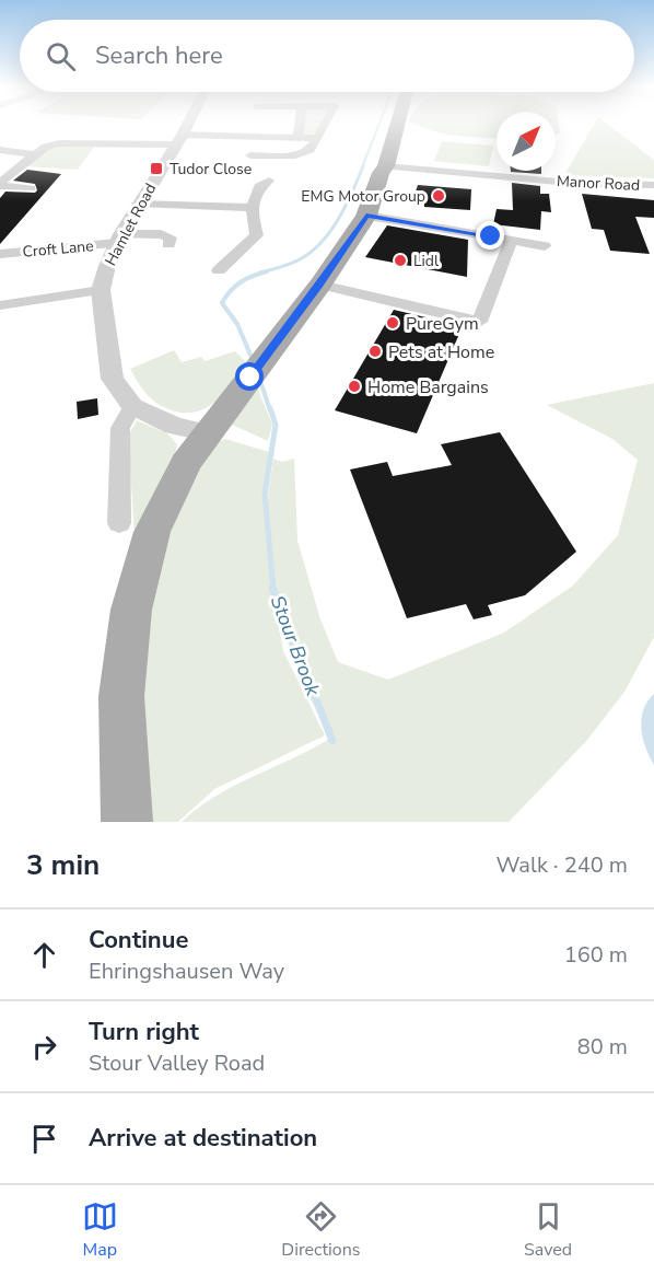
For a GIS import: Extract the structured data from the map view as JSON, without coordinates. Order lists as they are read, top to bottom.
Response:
{
  "streets": {
    "street": ["Manor Road", "Hamlet Road", "Croft Lane"]
  },
  "crossings": [
    ["Hamlet Road", "Croft Lane"]
  ],
  "water": ["Stour Brook"],
  "places": {
    "transit": ["Tudor Close"],
    "other": [
      "EMG Motor Group",
      "Lidl",
      "PureGym",
      "Pets at Home",
      "Home Bargains"
    ]
  },
  "north": "top right",
  "page": {
    "search": "Search here",
    "heading": ["3 min", "Walk · 240 m"],
    "list": [
      ["Continue", "Ehringshausen Way", "160 m"],
      ["Turn right", "Stour Valley Road", "80 m"],
      "Arrive at destination"
    ],
    "nav": ["Map", "Directions", "Saved"]
  }
}
